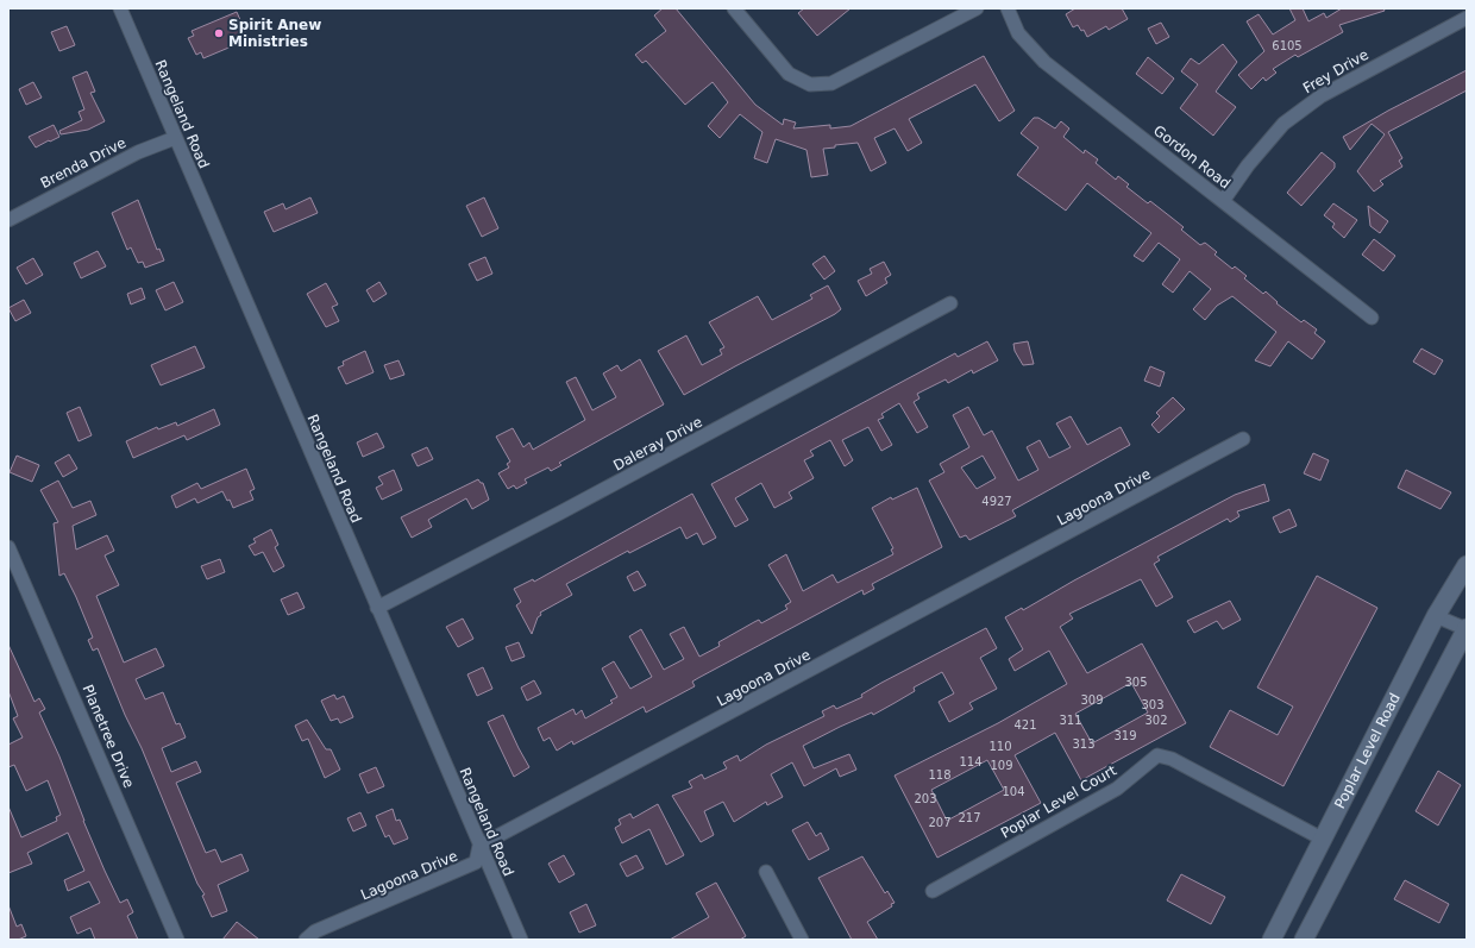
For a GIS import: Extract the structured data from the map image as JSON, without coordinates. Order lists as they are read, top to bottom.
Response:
{
  "streets": {
    "main road": ["Poplar Level Road"],
    "street": [
      "Frey Drive",
      "Rangeland Road",
      "Gordon Road",
      "Brenda Drive",
      "Daleray Drive",
      "Lagoona Drive",
      "Planetree Drive",
      "Poplar Level Court"
    ]
  },
  "crossings": [
    ["Frey Drive", "Gordon Road"],
    ["Rangeland Road", "Brenda Drive"],
    ["Rangeland Road", "Daleray Drive"],
    ["Rangeland Road", "Lagoona Drive"],
    ["Poplar Level Road", "Poplar Level Court"]
  ],
  "places": ["Spirit Anew Ministries"],
  "house_numbers": [
    "6105",
    "4927",
    "305",
    "309",
    "303",
    "311",
    "302",
    "421",
    "319",
    "313",
    "110",
    "114",
    "109",
    "118",
    "104",
    "203",
    "217",
    "207"
  ]
}
